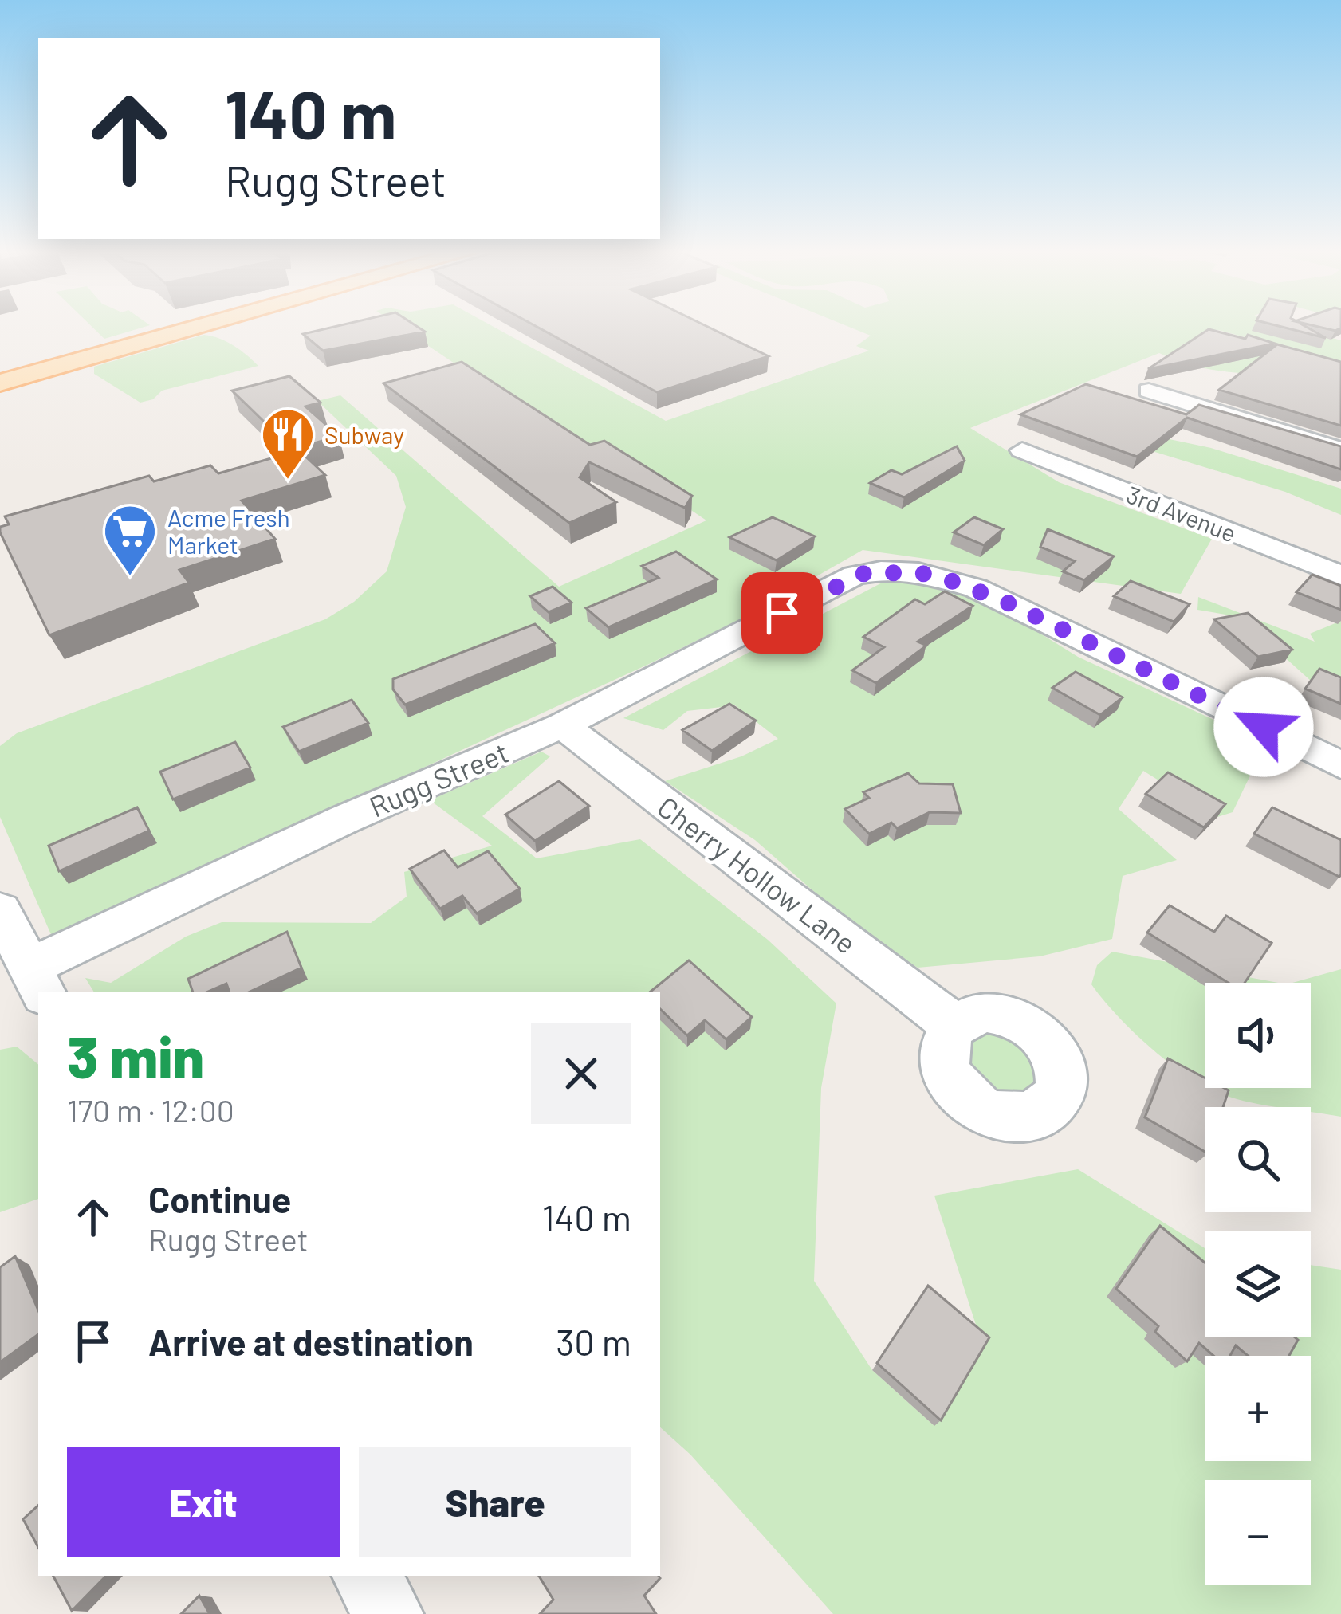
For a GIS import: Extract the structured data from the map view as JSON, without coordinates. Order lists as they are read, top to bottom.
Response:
{
  "streets": {
    "street": ["3rd Avenue", "Rugg Street", "Cherry Hollow Lane"]
  },
  "crossings": [
    ["Rugg Street", "Cherry Hollow Lane"]
  ],
  "places": {
    "restaurant": ["Subway"],
    "supermarket": ["Acme Fresh Market"]
  },
  "page": {
    "turn": ["140 m", "Rugg Street"],
    "map_buttons": ["+", "−"],
    "heading": ["3 min", "170 m · 12:00"],
    "list": [
      {
        "name": "Continue",
        "note": "Rugg Street",
        "value": "140 m"
      },
      {
        "name": "Arrive at destination",
        "value": "30 m"
      }
    ],
    "buttons": ["Exit", "Share"]
  }
}
